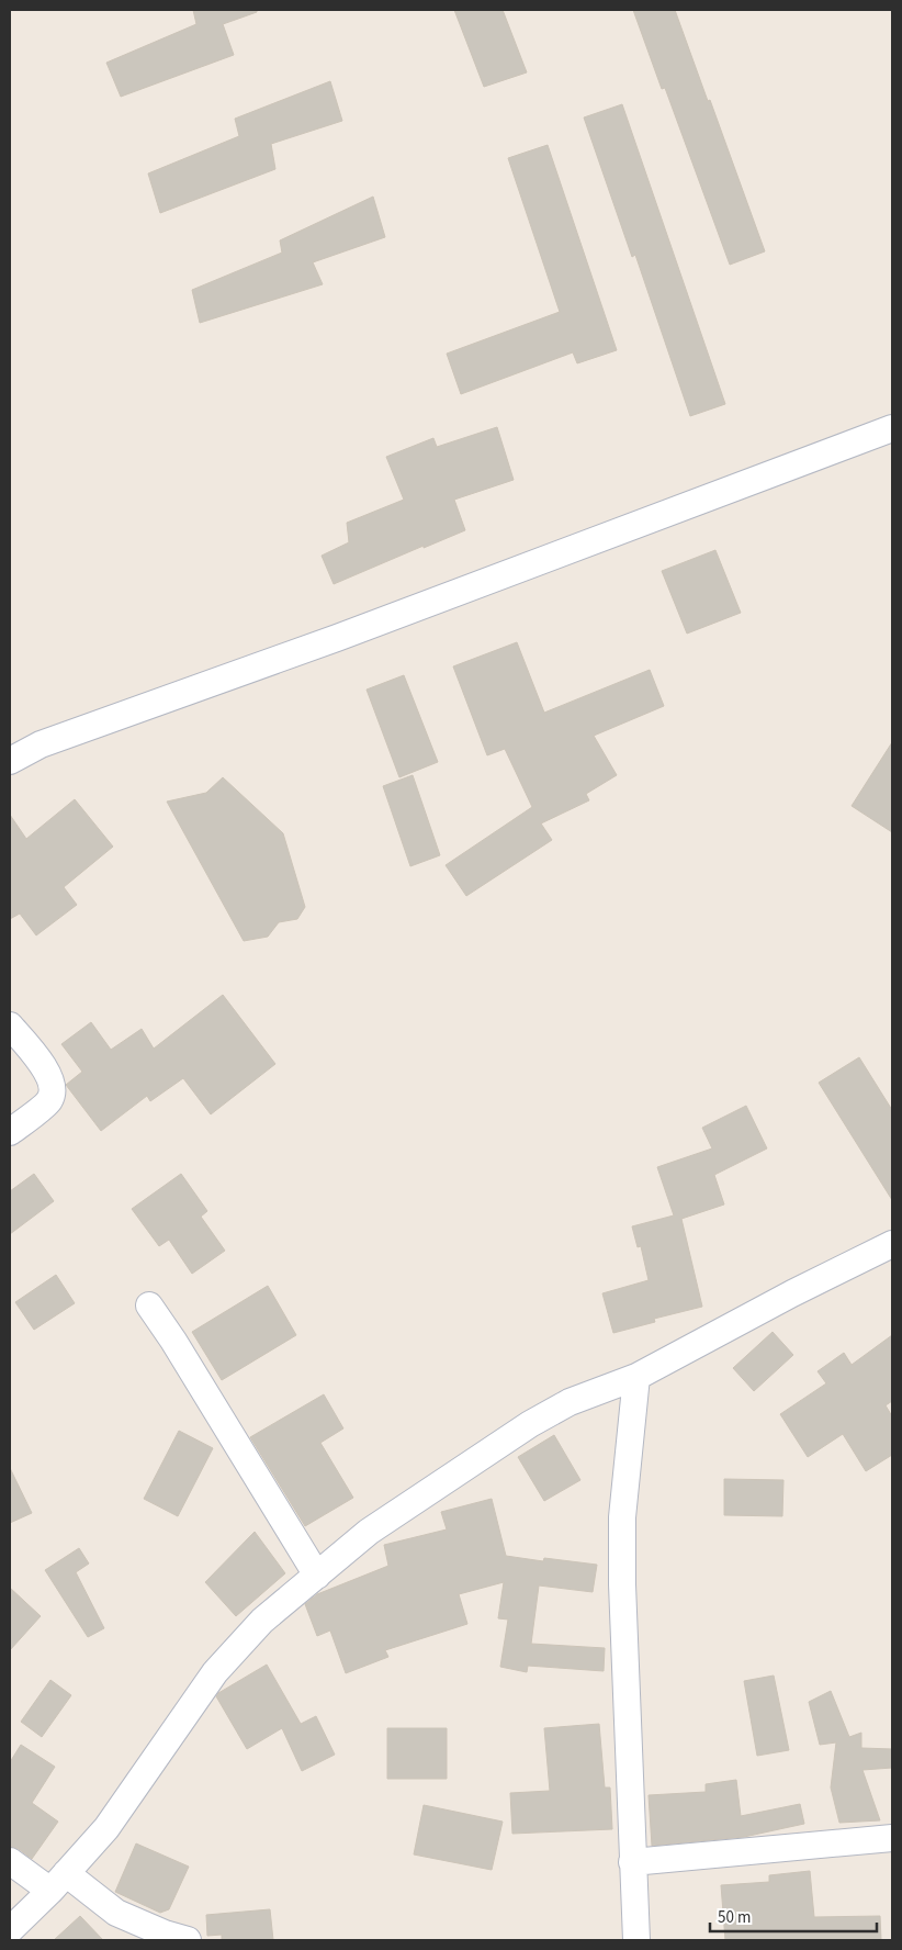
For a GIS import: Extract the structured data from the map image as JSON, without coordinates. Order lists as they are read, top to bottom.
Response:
{
  "scale_bar": "50 m"
}
